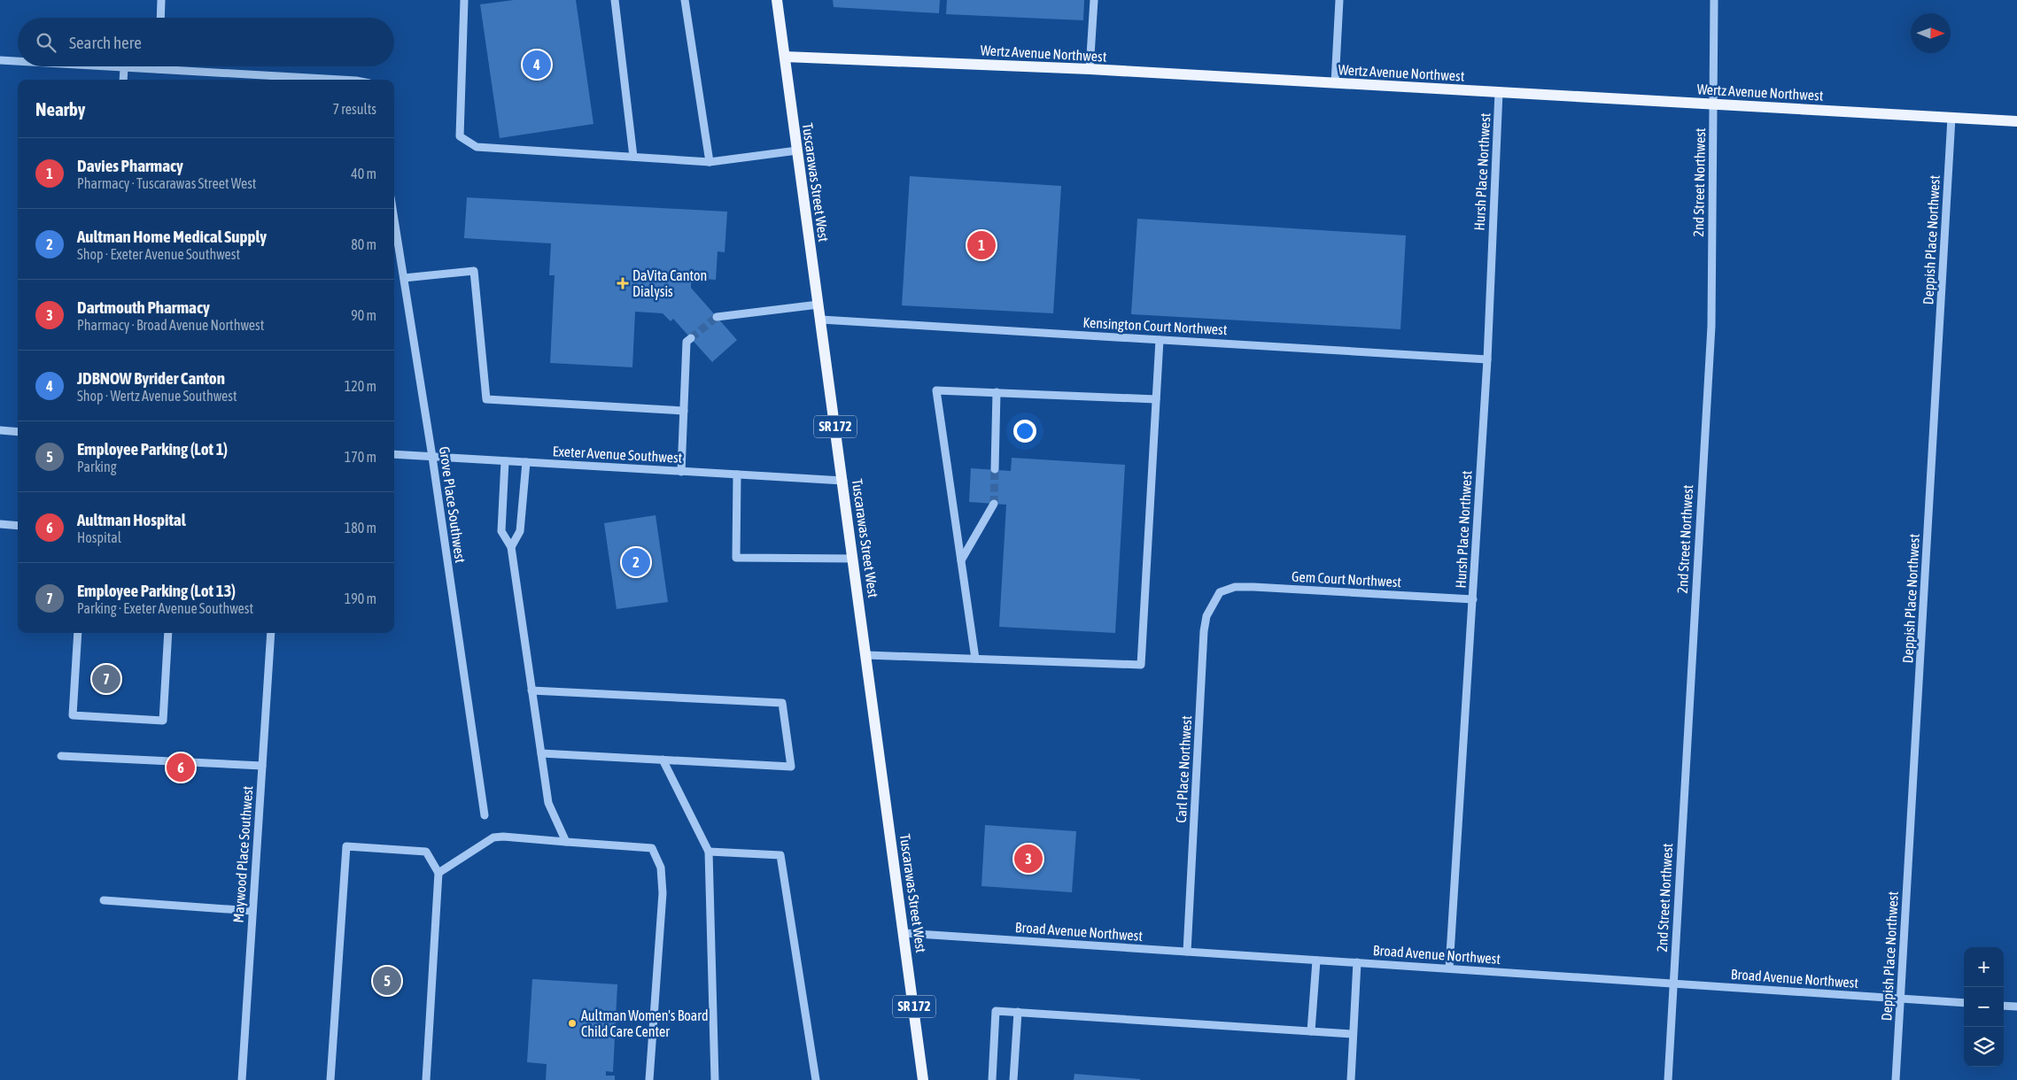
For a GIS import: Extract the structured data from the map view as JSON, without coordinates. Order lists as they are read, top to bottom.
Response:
{
  "streets": {
    "main road": ["Wertz Avenue Northwest", "Tuscarawas Street West", "SR 172"],
    "street": [
      "Hursh Place Northwest",
      "2nd Street Northwest",
      "Deppish Place Northwest",
      "Kensington Court Northwest",
      "Exeter Avenue Southwest",
      "Grove Place Southwest",
      "Gem Court Northwest",
      "Carl Place Northwest",
      "Maywood Place Southwest",
      "Broad Avenue Northwest"
    ]
  },
  "crossings": [
    ["Wertz Avenue Northwest", "Hursh Place Northwest"],
    ["Wertz Avenue Northwest", "Tuscarawas Street West"],
    ["Wertz Avenue Northwest", "2nd Street Northwest"],
    ["Wertz Avenue Northwest", "Deppish Place Northwest"],
    ["Hursh Place Northwest", "Kensington Court Northwest"],
    ["Hursh Place Northwest", "Gem Court Northwest"],
    ["Hursh Place Northwest", "Broad Avenue Northwest"],
    ["Tuscarawas Street West", "Kensington Court Northwest"],
    ["Tuscarawas Street West", "Exeter Avenue Southwest"],
    ["Tuscarawas Street West", "Broad Avenue Northwest"],
    ["2nd Street Northwest", "Broad Avenue Northwest"],
    ["Deppish Place Northwest", "Broad Avenue Northwest"],
    ["Exeter Avenue Southwest", "Grove Place Southwest"],
    ["Gem Court Northwest", "Carl Place Northwest"],
    ["Carl Place Northwest", "Broad Avenue Northwest"]
  ],
  "places": {
    "health": ["DaVita Canton Dialysis"],
    "other": ["Aultman Women's Board Child Care Center"]
  },
  "north": "right",
  "page": {
    "search": "Search here",
    "pins": [
      "4",
      "1",
      "2",
      "7",
      "6",
      "3",
      "5"
    ],
    "heading": ["Nearby", "7 results"],
    "list": [
      {
        "mark": "1",
        "name": "Davies Pharmacy",
        "note": "Pharmacy · Tuscarawas Street West",
        "value": "40 m"
      },
      {
        "mark": "2",
        "name": "Aultman Home Medical Supply",
        "note": "Shop · Exeter Avenue Southwest",
        "value": "80 m"
      },
      {
        "mark": "3",
        "name": "Dartmouth Pharmacy",
        "note": "Pharmacy · Broad Avenue Northwest",
        "value": "90 m"
      },
      {
        "mark": "4",
        "name": "JDBNOW Byrider Canton",
        "note": "Shop · Wertz Avenue Southwest",
        "value": "120 m"
      },
      {
        "mark": "5",
        "name": "Employee Parking (Lot 1)",
        "note": "Parking",
        "value": "170 m"
      },
      {
        "mark": "6",
        "name": "Aultman Hospital",
        "note": "Hospital",
        "value": "180 m"
      },
      {
        "mark": "7",
        "name": "Employee Parking (Lot 13)",
        "note": "Parking · Exeter Avenue Southwest",
        "value": "190 m"
      }
    ],
    "map_buttons": ["+", "−"]
  }
}
